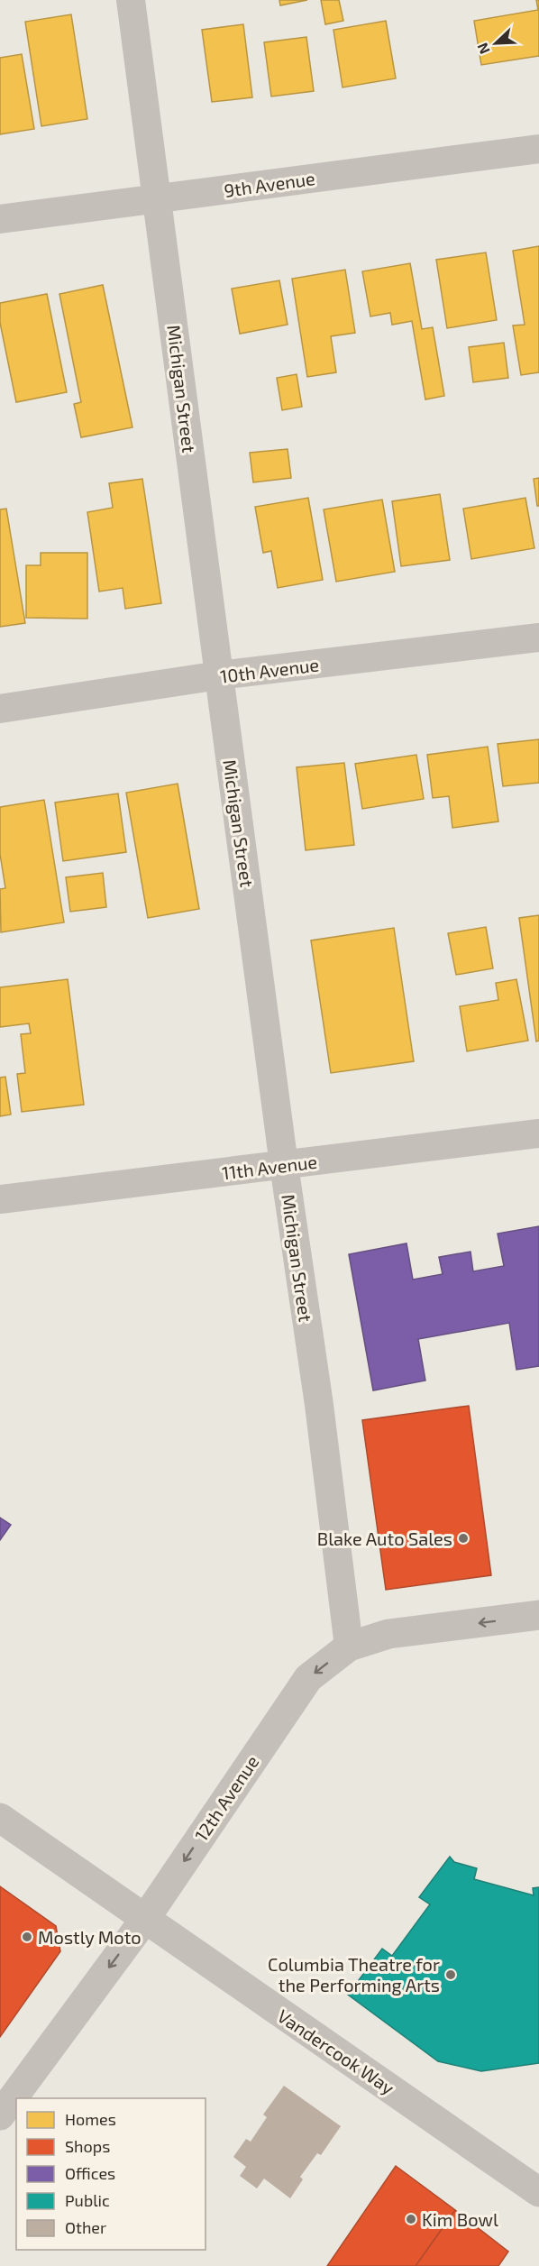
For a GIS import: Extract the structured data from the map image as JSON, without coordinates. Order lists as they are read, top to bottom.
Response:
{
  "streets": {
    "street": [
      "9th Avenue",
      "Michigan Street",
      "10th Avenue",
      "11th Avenue",
      "12th Avenue",
      "Vandercook Way"
    ]
  },
  "crossings": [
    ["9th Avenue", "Michigan Street"],
    ["Michigan Street", "10th Avenue"],
    ["Michigan Street", "11th Avenue"],
    ["Michigan Street", "12th Avenue"],
    ["12th Avenue", "Vandercook Way"]
  ],
  "one_way": ["12th Avenue"],
  "places": [
    "Blake Auto Sales",
    "Mostly Moto",
    "Columbia Theatre for the Performing Arts",
    "Kim Bowl"
  ],
  "legend": [
    "Homes",
    "Shops",
    "Offices",
    "Public",
    "Other"
  ],
  "north": "bottom left"
}
